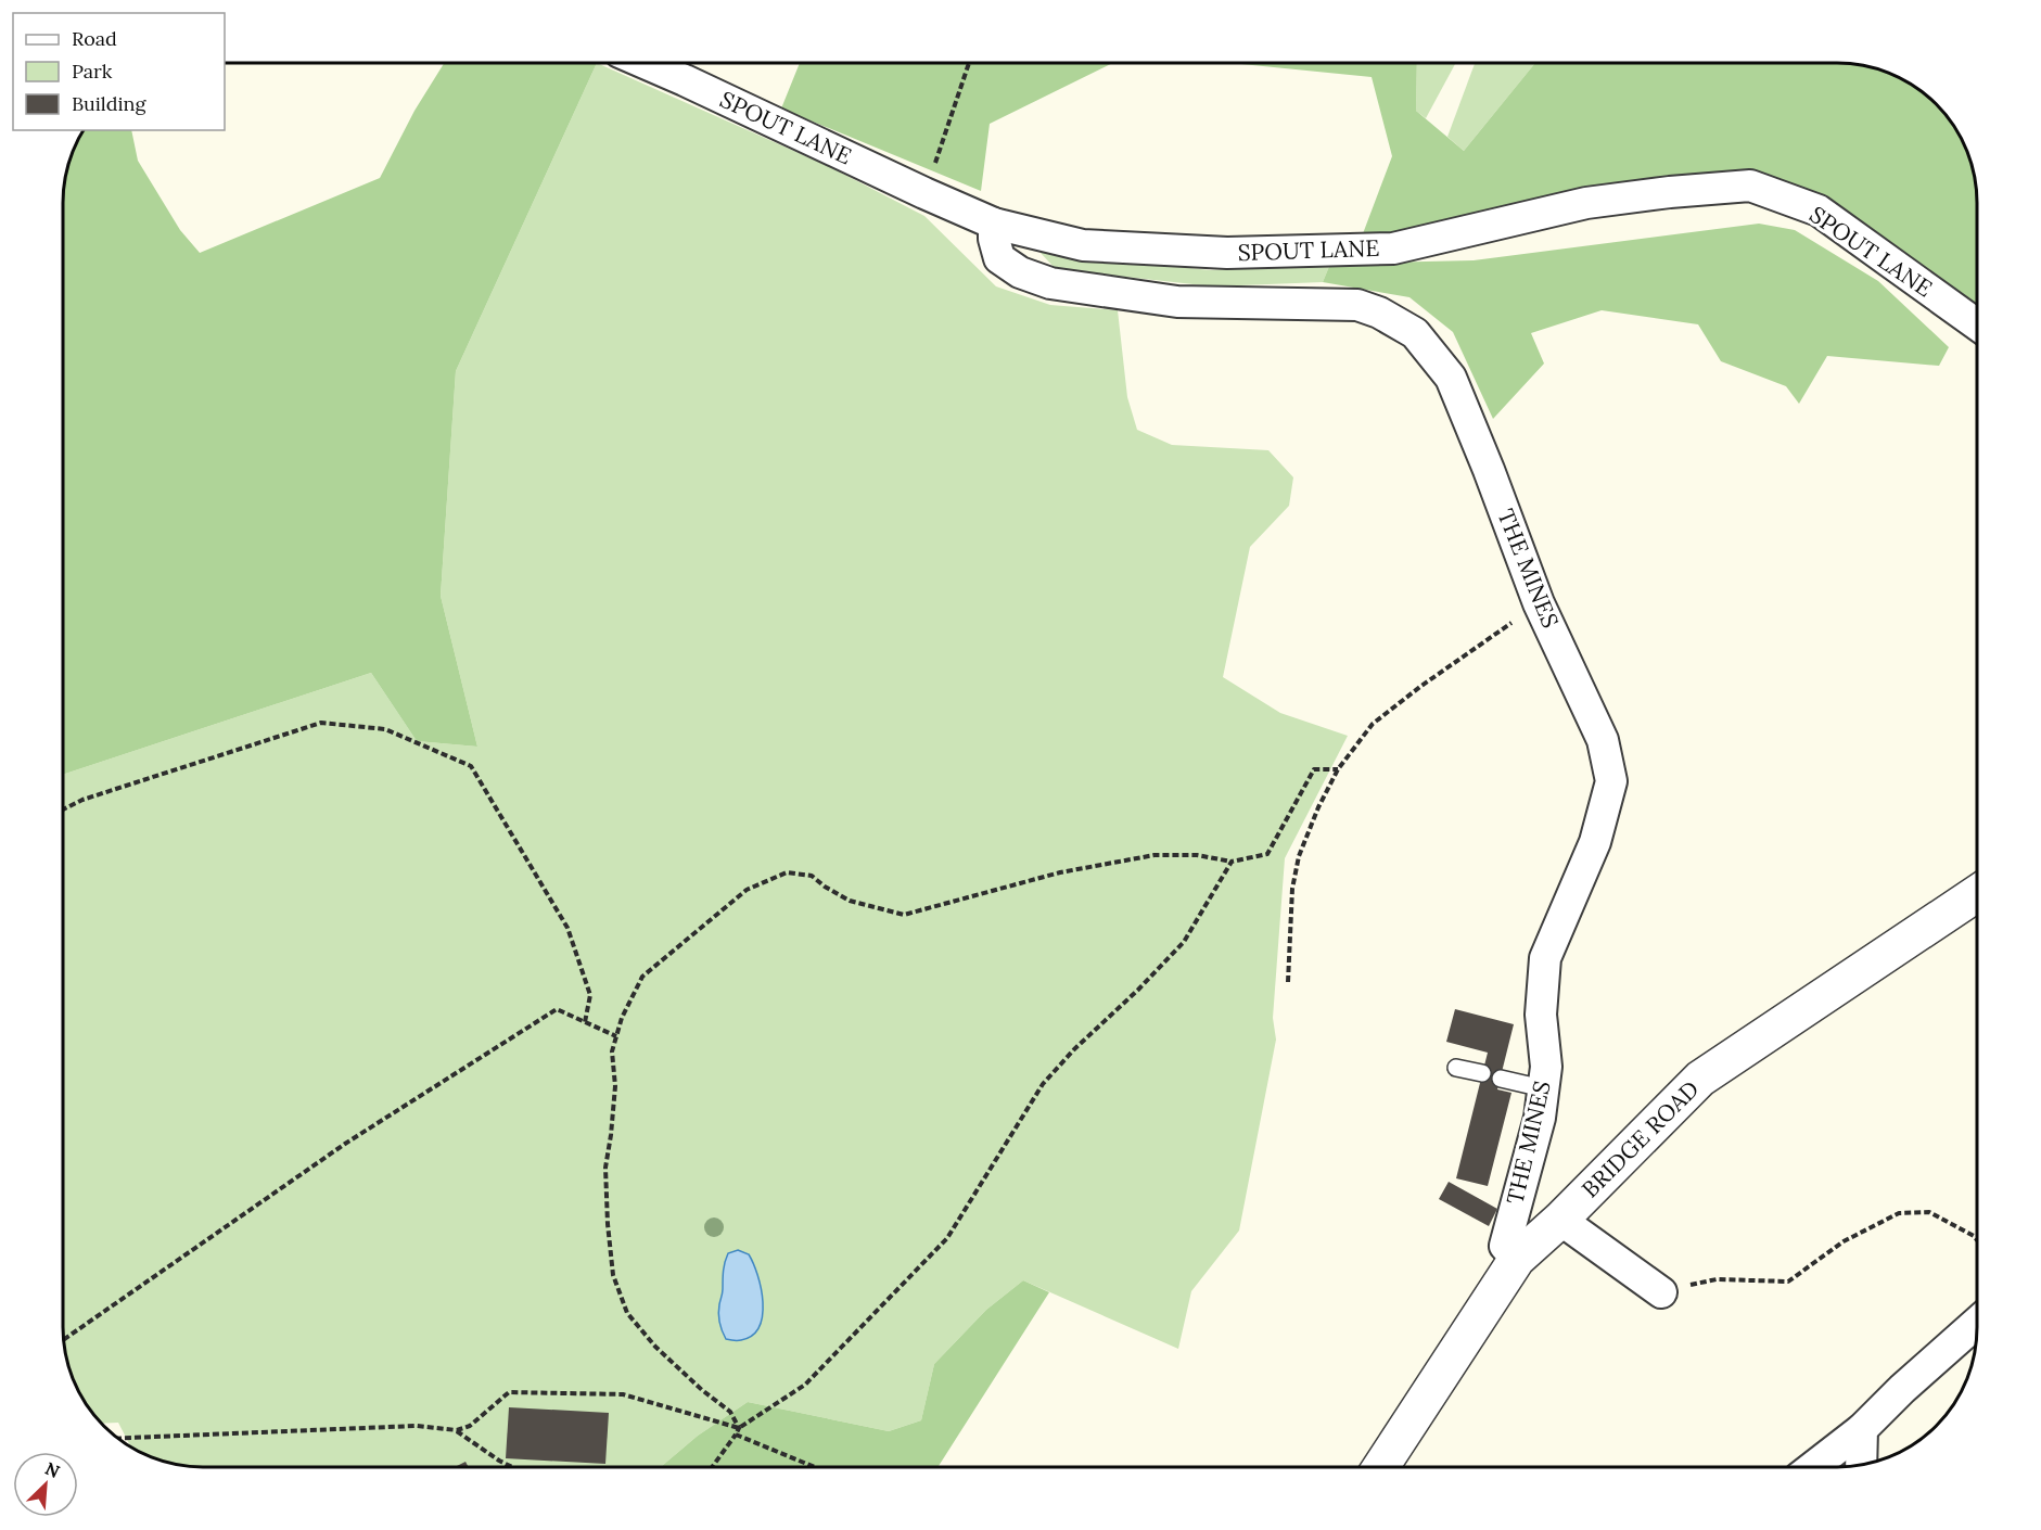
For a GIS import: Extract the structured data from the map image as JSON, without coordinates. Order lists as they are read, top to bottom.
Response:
{
  "streets": {
    "street": ["SPOUT LANE", "THE MINES", "BRIDGE ROAD"]
  },
  "crossings": [
    ["SPOUT LANE", "THE MINES"],
    ["THE MINES", "BRIDGE ROAD"]
  ],
  "legend": ["Road", "Park", "Building"],
  "north": "top right"
}
